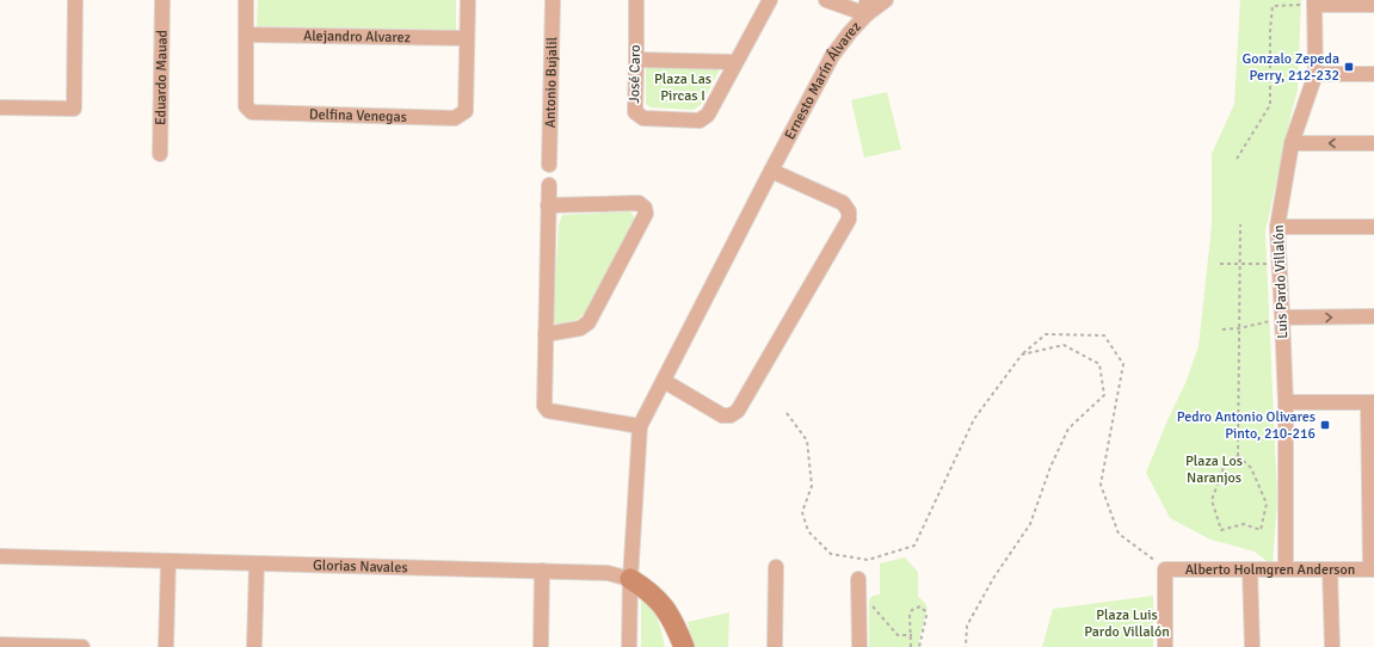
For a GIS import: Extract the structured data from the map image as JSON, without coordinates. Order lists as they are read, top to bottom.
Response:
{
  "streets": {
    "street": [
      "Alejandro Alvarez",
      "José Caro",
      "Eduardo Mauad",
      "Antonio Bujalil",
      "Ernesto Marín Álvarez",
      "Delfina Venegas",
      "Luis Pardo Villalón",
      "Glorias Navales",
      "Alberto Holmgren Anderson"
    ]
  },
  "crossings": [
    ["Alejandro Alvarez", "Delfina Venegas"],
    ["Luis Pardo Villalón", "Alberto Holmgren Anderson"]
  ],
  "parks": ["Plaza Las Pircas I", "Plaza Los Naranjos", "Plaza Luis Pardo Villalón"],
  "places": {
    "transit": ["Gonzalo Zepeda Perry, 212-232", "Pedro Antonio Olivares Pinto, 210-216"]
  }
}
